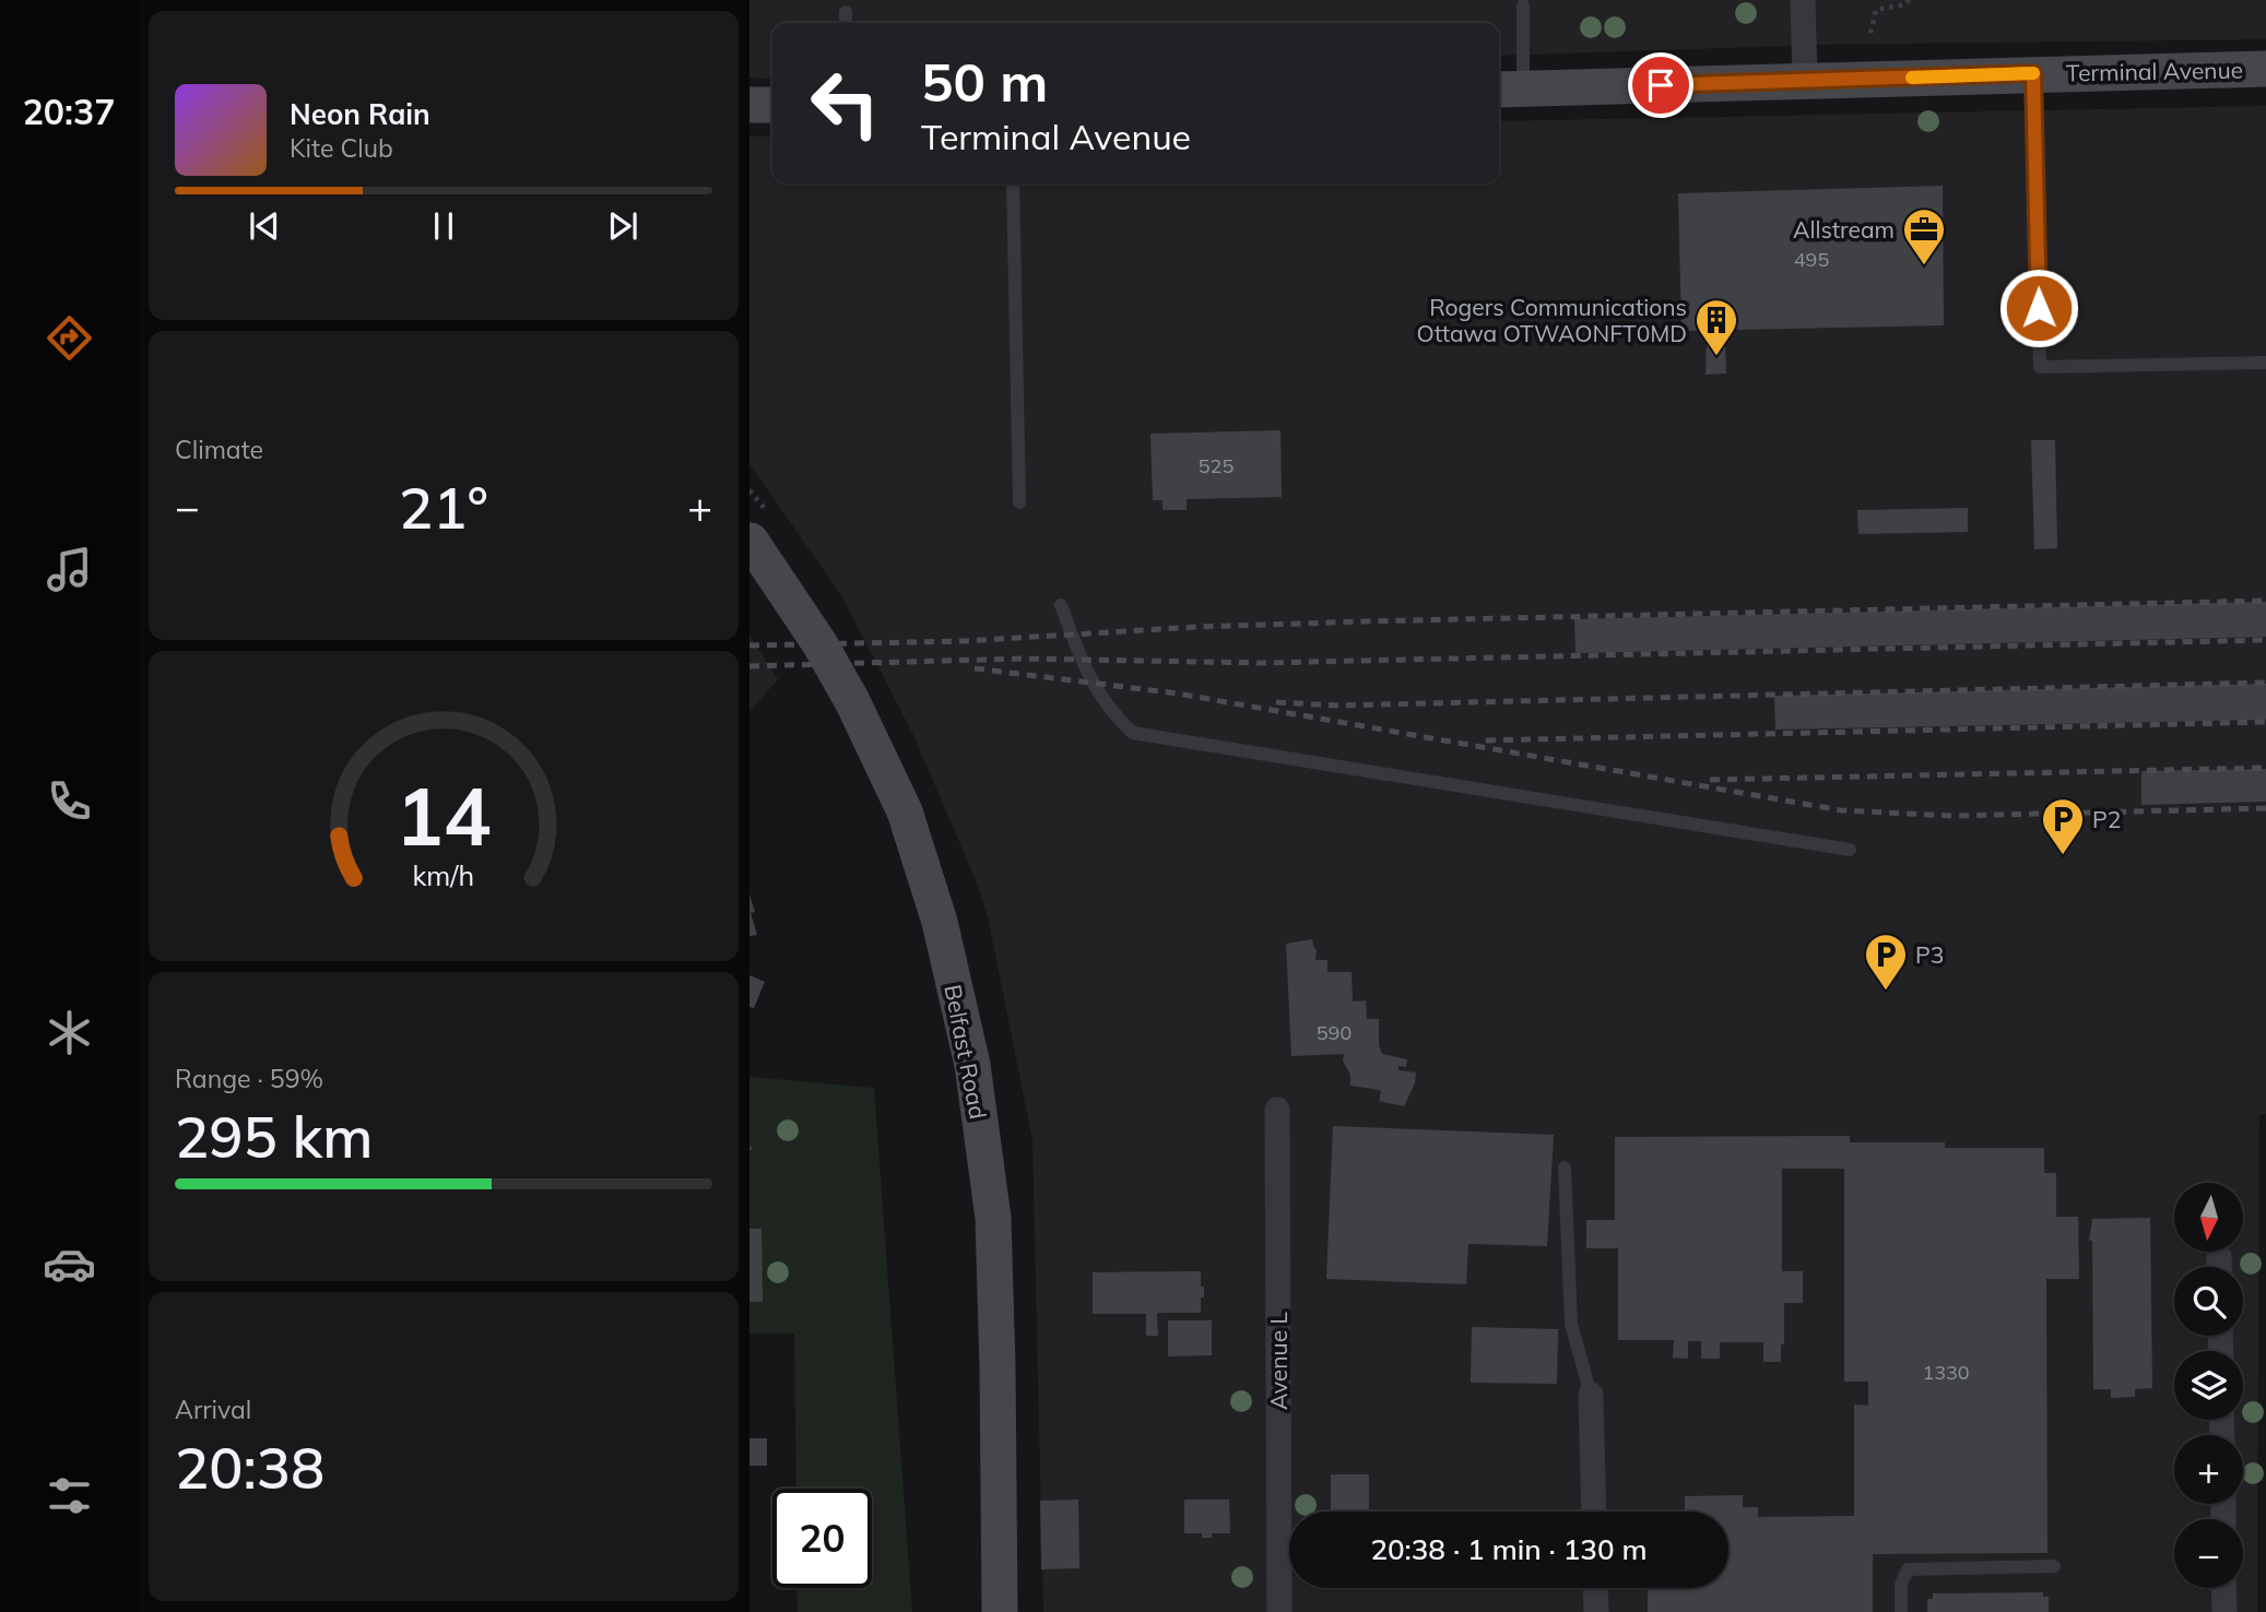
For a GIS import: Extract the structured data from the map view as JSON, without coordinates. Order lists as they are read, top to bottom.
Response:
{
  "streets": {
    "street": ["Terminal Avenue", "Belfast Road", "Avenue L"]
  },
  "places": {
    "office": ["Allstream"],
    "building": ["Rogers Communications Ottawa OTWAONFT0MD"],
    "parking": ["P2", "P3"]
  },
  "house_numbers": [
    "495",
    "525",
    "590",
    "1330"
  ],
  "north": "bottom",
  "page": {
    "tabs": "20:37",
    "turn": ["50 m", "Terminal Avenue"],
    "song": ["Neon Rain", "Kite Club"],
    "tile": [
      "Climate",
      ["Range · 59%", "295 km"],
      ["Arrival", "20:38"]
    ],
    "heat": ["−", "21°", "+"],
    "map_buttons": ["+", "−"],
    "limit": "20",
    "trip": "20:38 · 1 min · 130 m",
    "gauge": ["14", "km/h"]
  }
}
